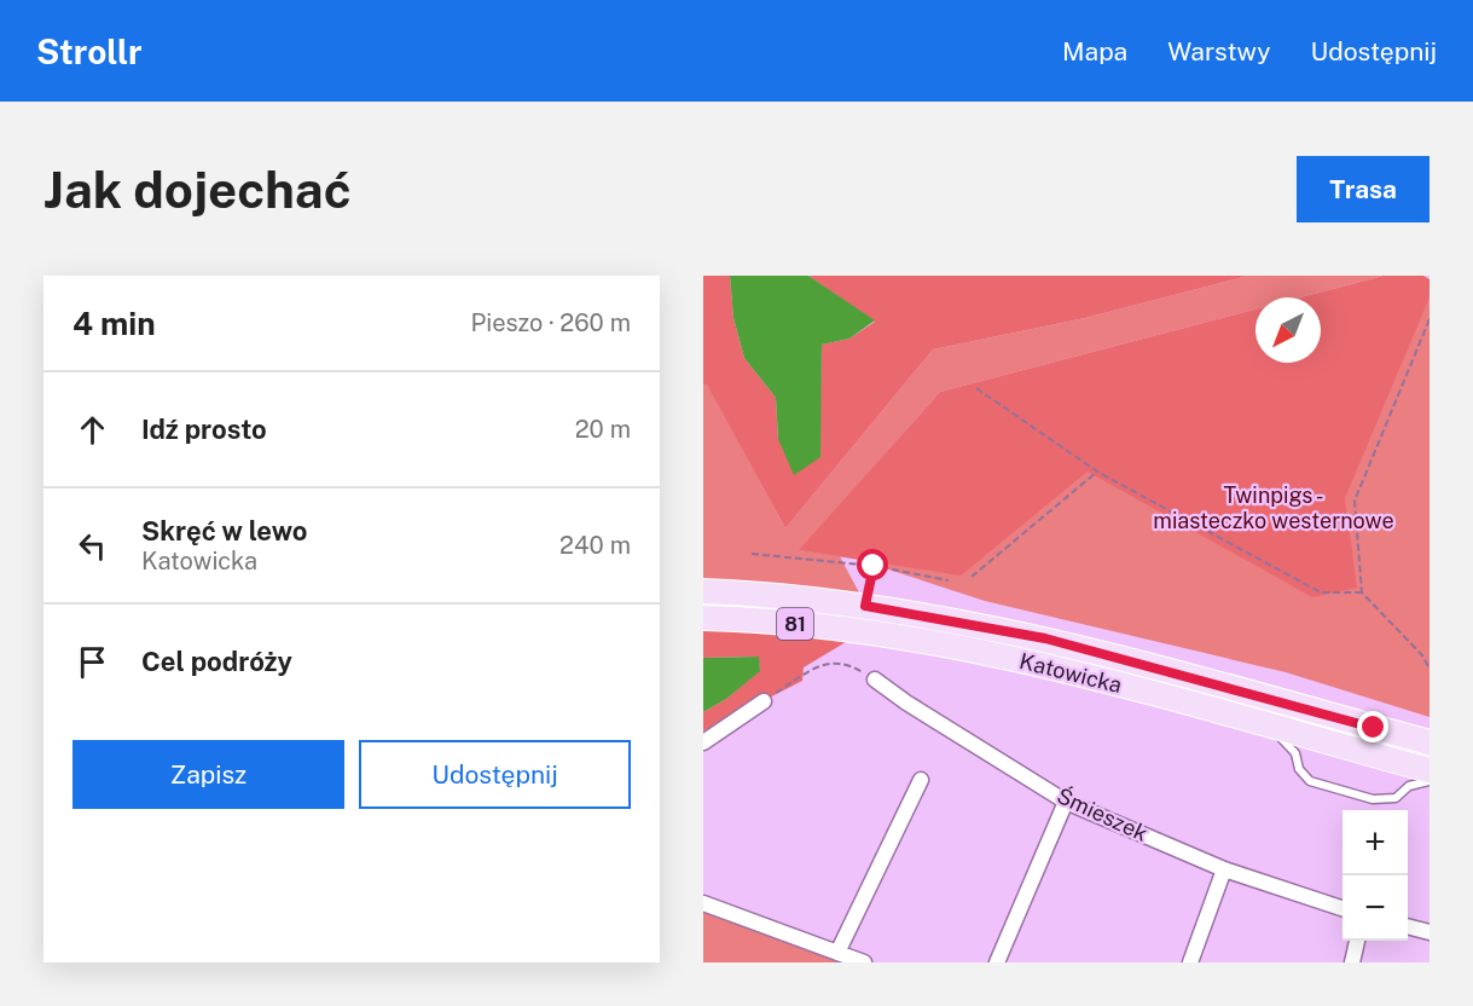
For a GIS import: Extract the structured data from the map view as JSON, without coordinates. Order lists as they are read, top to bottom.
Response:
{
  "streets": {
    "main road": ["81", "Katowicka"],
    "street": ["Śmieszek"]
  },
  "parks": ["Twinpigs - miasteczko westernowe"],
  "north": "bottom left",
  "page": {
    "header": "Strollr",
    "nav": ["Mapa", "Warstwy", "Udostępnij"],
    "buttons": [
      "Trasa",
      ["Zapisz", "Udostępnij"]
    ],
    "title": "Jak dojechać",
    "heading": ["4 min", "Pieszo · 260 m"],
    "list": [
      ["Idź prosto", "20 m"],
      ["Skręć w lewo", "Katowicka", "240 m"],
      "Cel podróży"
    ],
    "map_buttons": ["+", "−"]
  }
}
